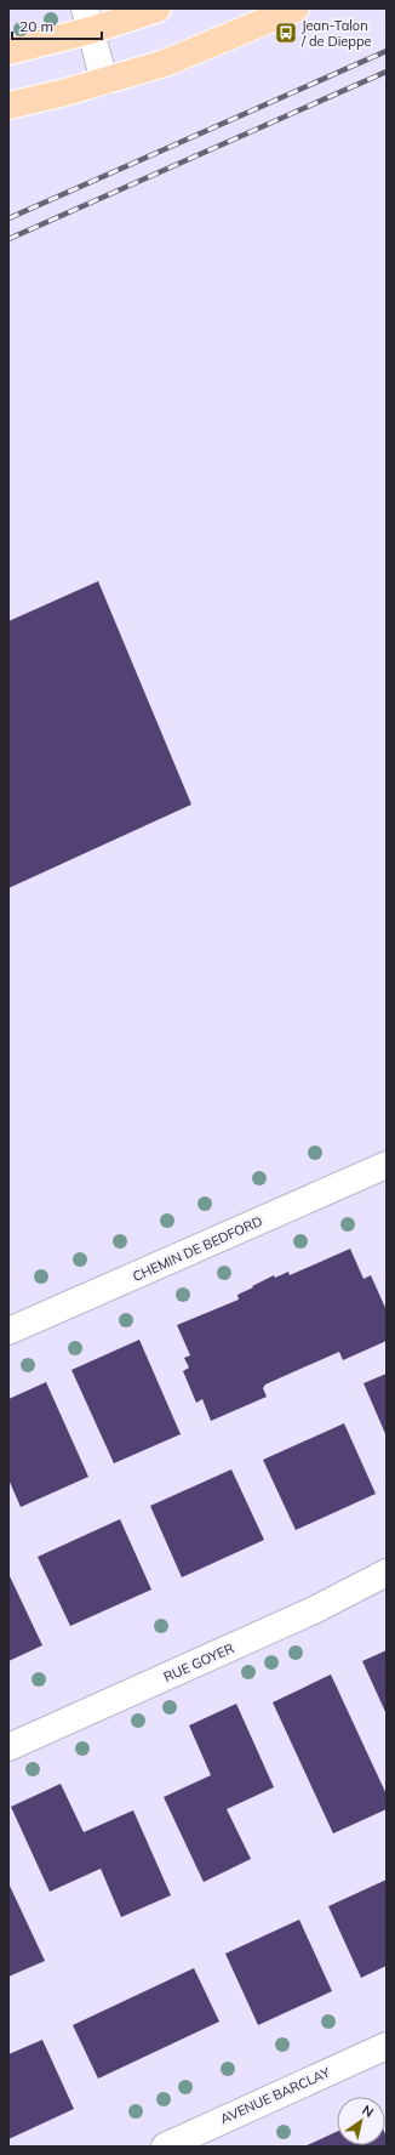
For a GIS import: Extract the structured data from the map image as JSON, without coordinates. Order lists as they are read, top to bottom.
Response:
{
  "streets": {
    "street": ["CHEMIN DE BEDFORD", "RUE GOYER", "AVENUE BARCLAY"]
  },
  "places": {
    "bus stop": ["Jean-Talon / de Dieppe"]
  },
  "scale_bar": "20 m",
  "north": "top right"
}
